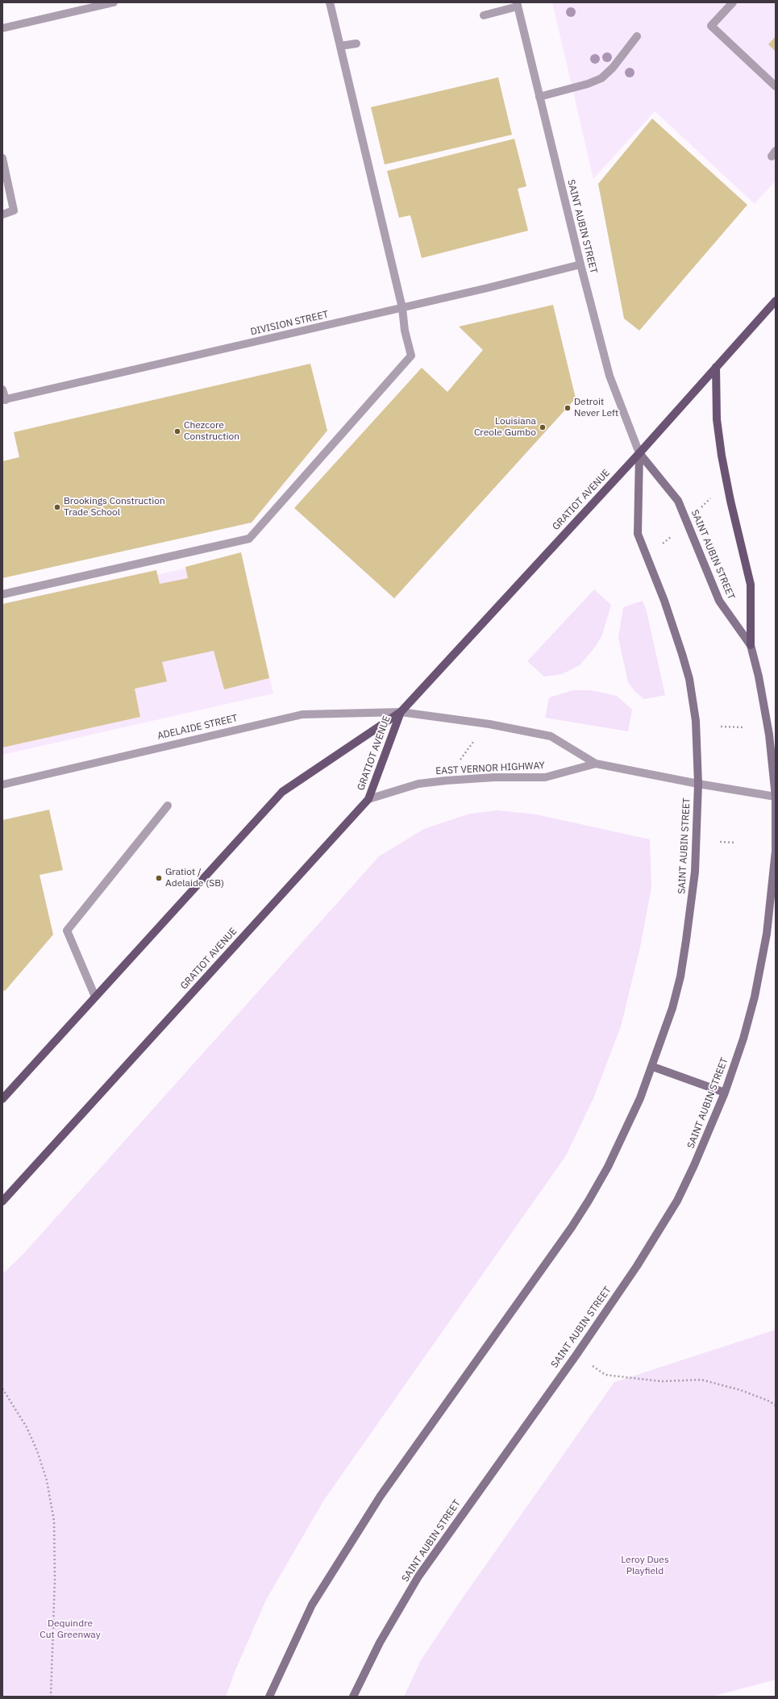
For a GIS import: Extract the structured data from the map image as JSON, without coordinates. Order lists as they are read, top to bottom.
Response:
{
  "streets": {
    "main road": ["SAINT AUBIN STREET", "GRATIOT AVENUE"],
    "street": ["DIVISION STREET", "ADELAIDE STREET", "EAST VERNOR HIGHWAY"]
  },
  "crossings": [
    ["SAINT AUBIN STREET", "DIVISION STREET"],
    ["SAINT AUBIN STREET", "GRATIOT AVENUE"],
    ["SAINT AUBIN STREET", "EAST VERNOR HIGHWAY"],
    ["GRATIOT AVENUE", "ADELAIDE STREET"],
    ["GRATIOT AVENUE", "EAST VERNOR HIGHWAY"],
    ["ADELAIDE STREET", "EAST VERNOR HIGHWAY"]
  ],
  "parks": ["Leroy Dues Playfield", "Dequindre Cut Greenway"],
  "places": [
    "Detroit Never Left",
    "Louisiana Creole Gumbo",
    "Chezcore Construction",
    "Brookings Construction Trade School",
    "Gratiot / Adelaide (SB)"
  ]
}
